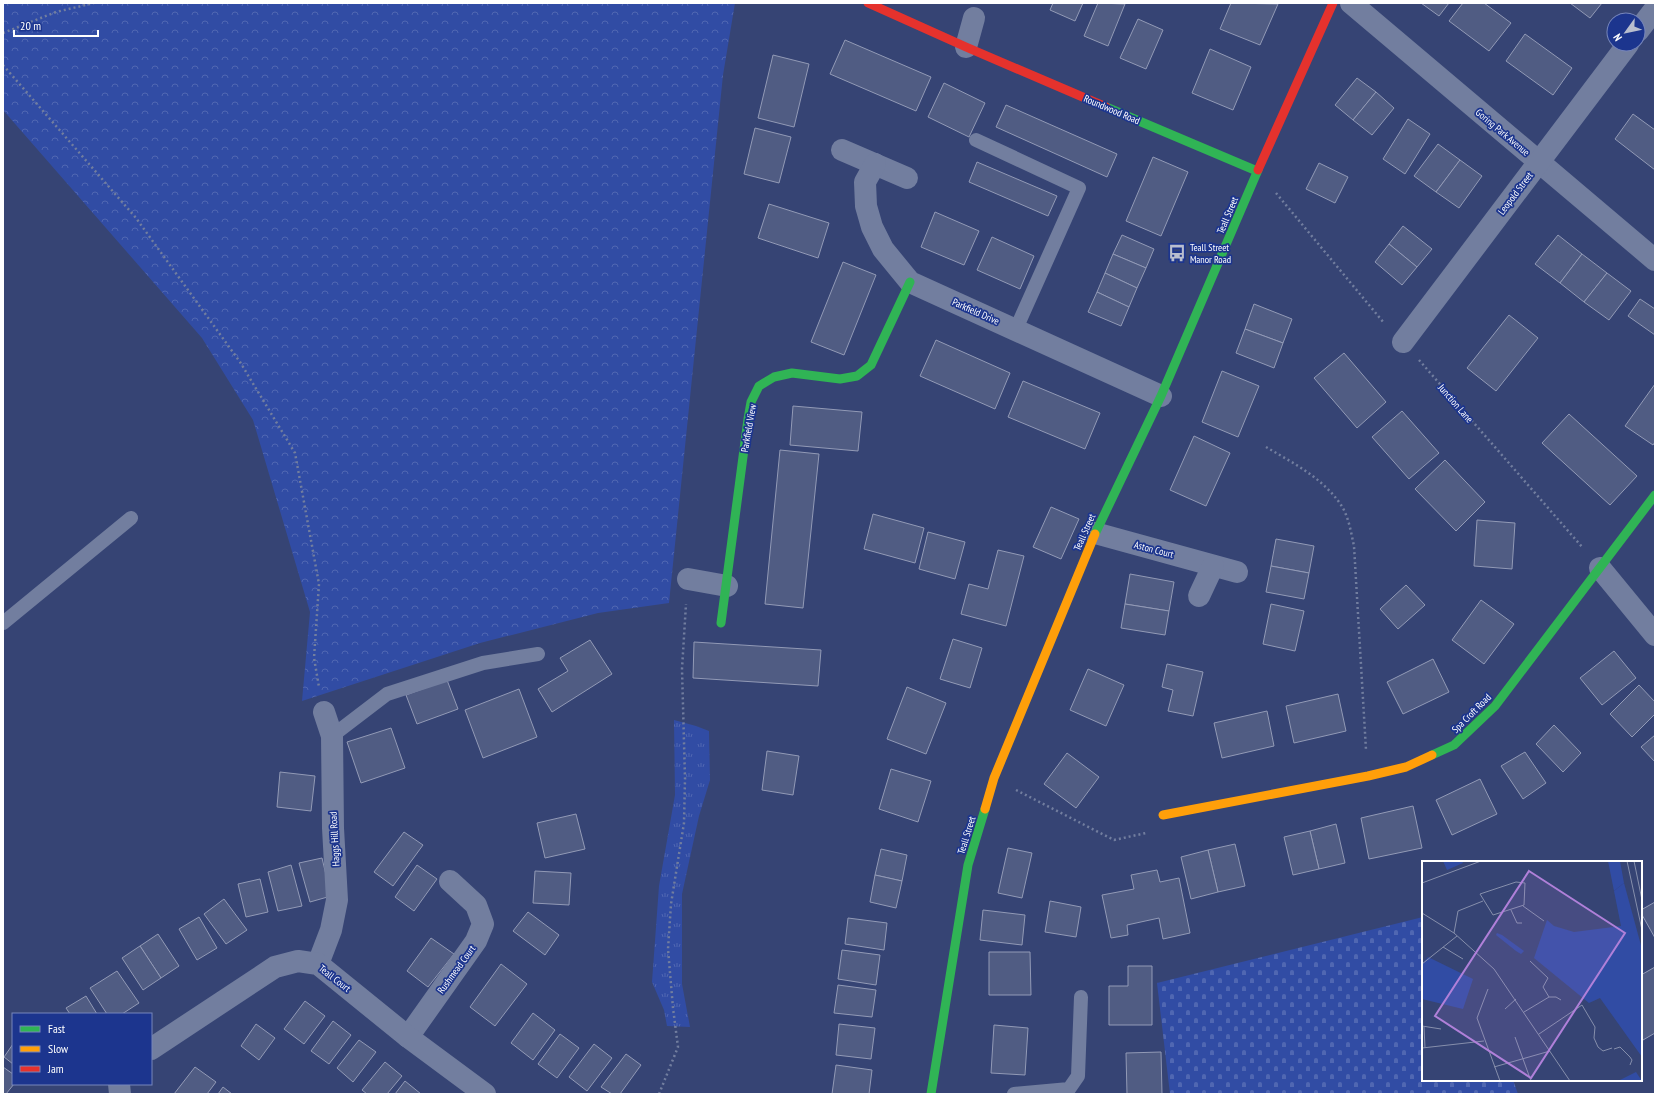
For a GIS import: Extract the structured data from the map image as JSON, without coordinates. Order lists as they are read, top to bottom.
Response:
{
  "streets": {
    "street": [
      "Roundwood Road",
      "Goring Park Avenue",
      "Leopold Street",
      "Teall Street",
      "Parkfield Drive",
      "Parkfield View",
      "Aston Court",
      "Spa Croft Road",
      "Haggs Hill Road",
      "Rushmead Court",
      "Teall Court"
    ],
    "path": ["Junction Lane"]
  },
  "crossings": [
    ["Roundwood Road", "Teall Street"],
    ["Roundwood Road", "Junction Lane"],
    ["Goring Park Avenue", "Leopold Street"],
    ["Leopold Street", "Junction Lane"],
    ["Teall Street", "Parkfield Drive"],
    ["Teall Street", "Junction Lane"],
    ["Teall Street", "Aston Court"],
    ["Parkfield Drive", "Parkfield View"],
    ["Junction Lane", "Spa Croft Road"],
    ["Haggs Hill Road", "Teall Court"],
    ["Rushmead Court", "Teall Court"]
  ],
  "places": {
    "bus stop": ["Teall Street Manor Road"]
  },
  "legend": ["Fast", "Slow", "Jam"],
  "scale_bar": "20 m",
  "north": "bottom left"
}
